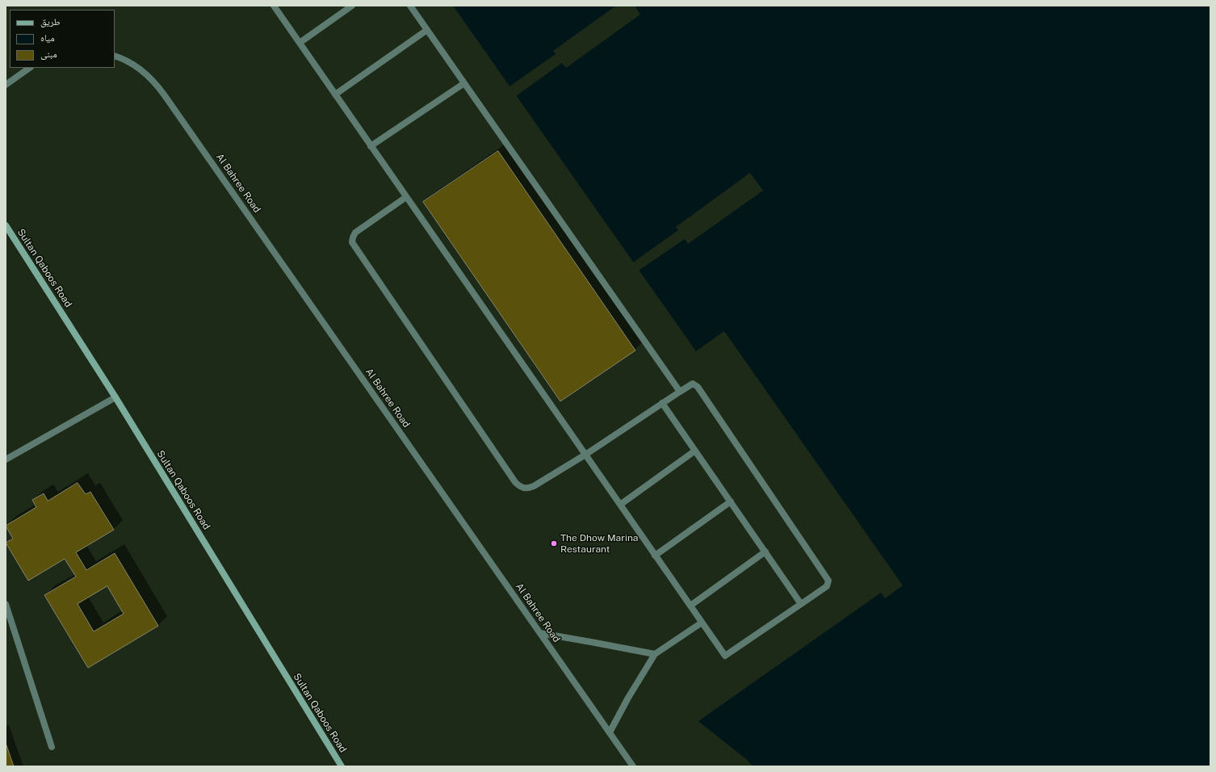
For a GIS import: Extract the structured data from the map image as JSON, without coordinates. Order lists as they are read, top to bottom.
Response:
{
  "streets": {
    "main road": ["Sultan Qaboos Road"],
    "street": ["Al Bahree Road"]
  },
  "places": ["The Dhow Marina Restaurant"],
  "legend": ["طريق", "مياه", "مبنى"]
}
